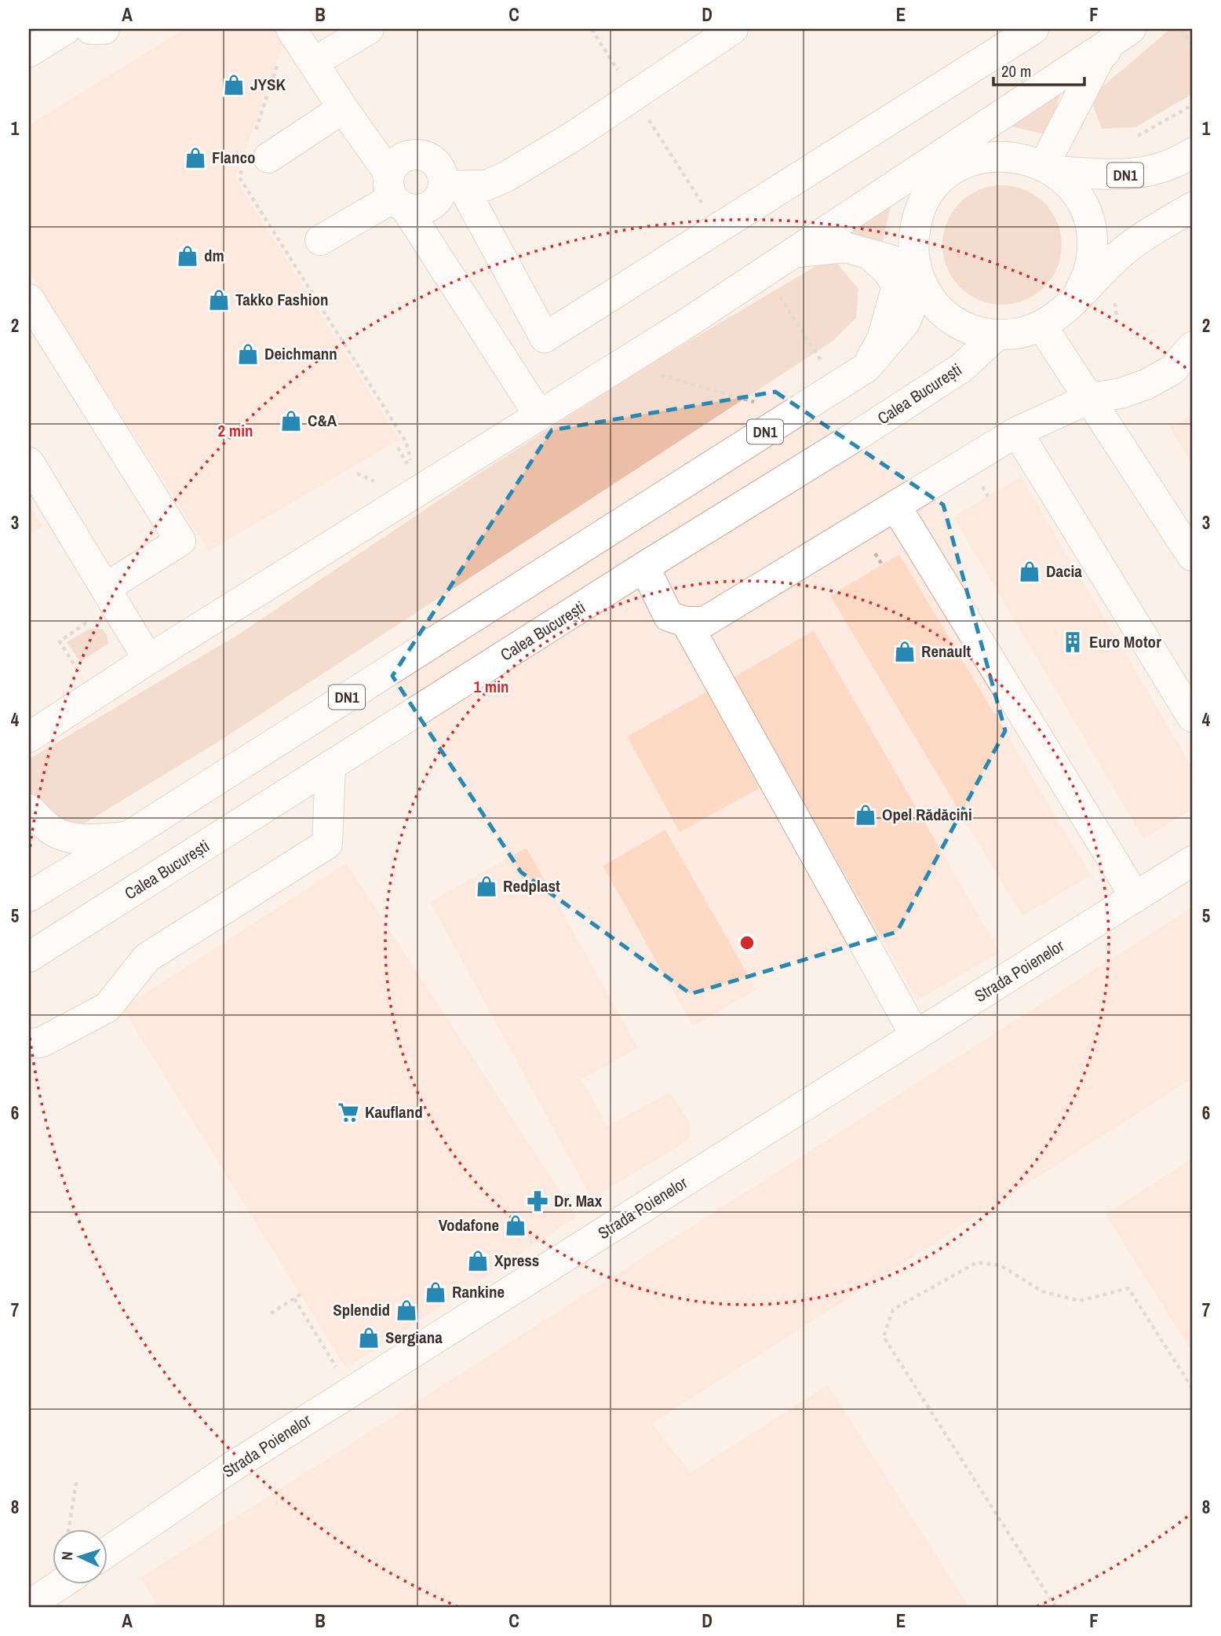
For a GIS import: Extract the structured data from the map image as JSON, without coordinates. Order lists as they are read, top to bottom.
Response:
{
  "streets": {
    "main road": ["DN1", "Calea București", "Strada Poienelor"]
  },
  "crossings": [
    ["DN1", "Calea București"]
  ],
  "places": {
    "shop": [
      "JYSK",
      "Flanco",
      "dm",
      "Takko Fashion",
      "Deichmann",
      "C&A",
      "Dacia",
      "Renault",
      "Opel Rădăcini",
      "Redplast",
      "Vodafone",
      "Xpress",
      "Rankine",
      "Splendid",
      "Sergiana"
    ],
    "building": ["Euro Motor"],
    "supermarket": ["Kaufland"],
    "pharmacy": ["Dr. Max"]
  },
  "scale_bar": "20 m",
  "north": "left",
  "grid": {
    "columns": [
      "A",
      "B",
      "C",
      "D",
      "E",
      "F"
    ],
    "rows": [
      "1",
      "2",
      "3",
      "4",
      "5",
      "6",
      "7",
      "8"
    ]
  },
  "rings": ["2 min", "1 min"]
}
